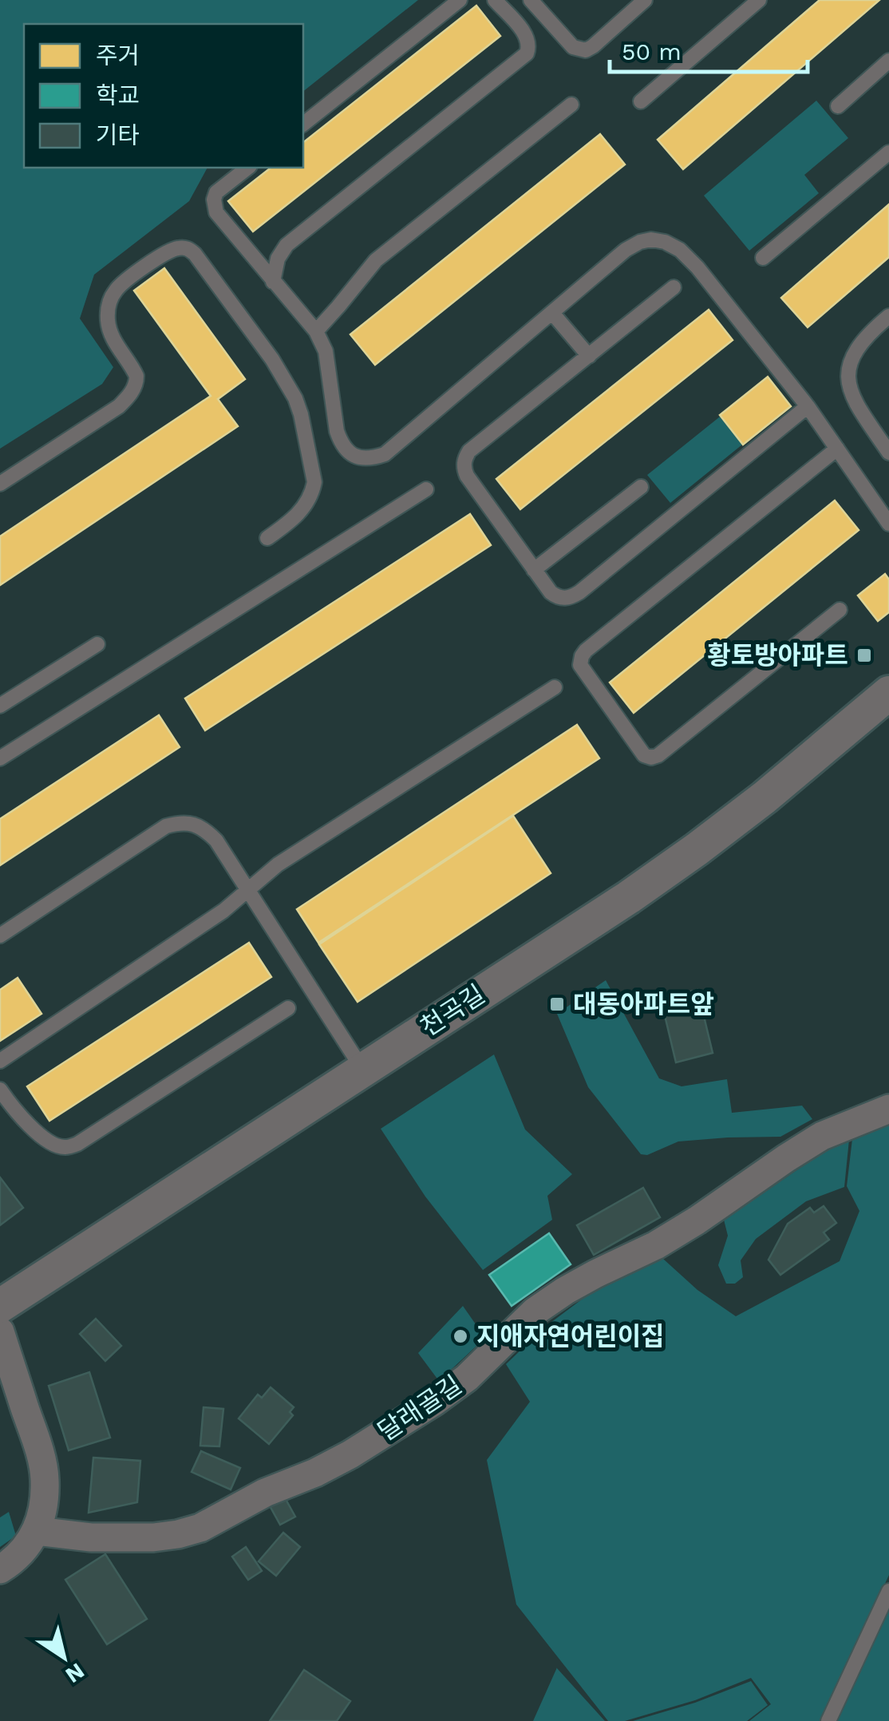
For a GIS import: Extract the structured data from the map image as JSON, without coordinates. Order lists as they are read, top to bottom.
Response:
{
  "streets": {
    "street": ["천곡길", "달래골길"]
  },
  "places": {
    "transit": ["황토방아파트", "대동아파트앞"],
    "other": ["지애자연어린이집"]
  },
  "legend": ["주거", "학교", "기타"],
  "scale_bar": "50 m",
  "north": "bottom right"
}
